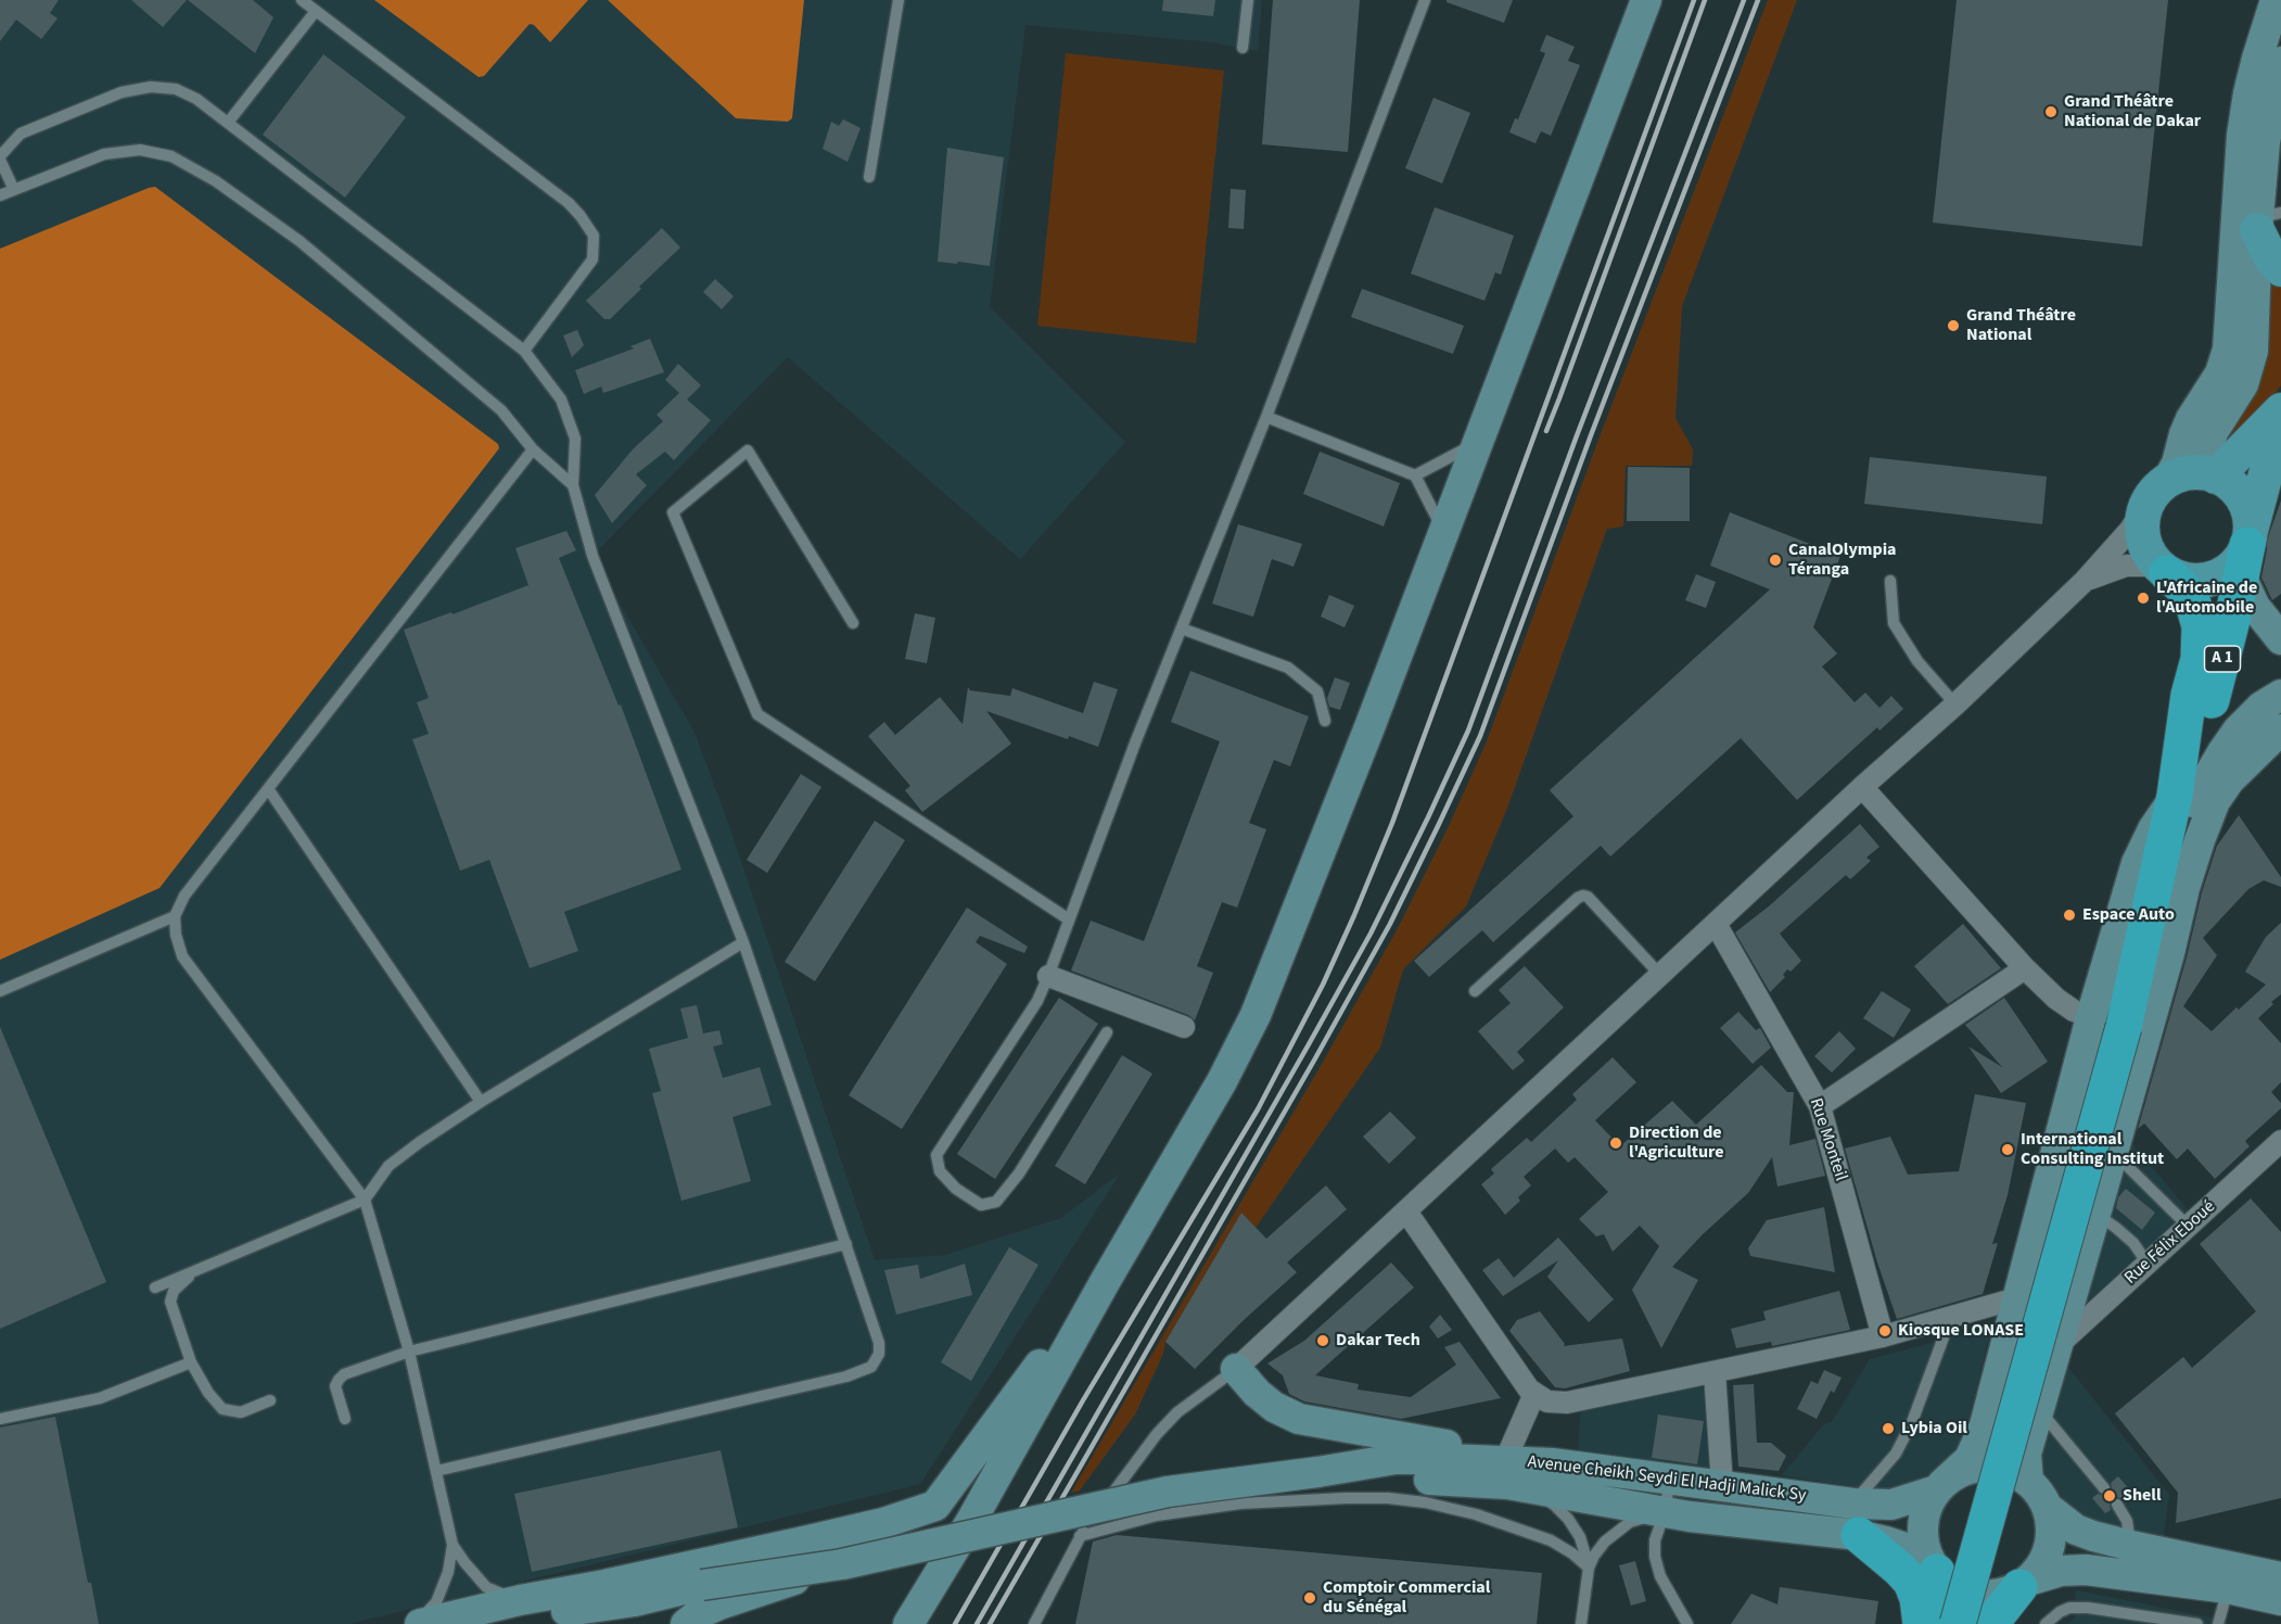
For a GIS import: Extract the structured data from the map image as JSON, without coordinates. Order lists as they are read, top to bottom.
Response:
{
  "streets": {
    "highway": ["A 1"],
    "street": ["Rue Monteil", "Rue Félix Eboué", "Avenue Cheikh Seydi El Hadji Malick Sy"]
  },
  "places": [
    "Grand Théâtre National de Dakar",
    "Grand Théâtre National",
    "CanalOlympia Téranga",
    "L'Africaine de l'Automobile",
    "Espace Auto",
    "Direction de l'Agriculture",
    "International Consulting Institut",
    "Kiosque LONASE",
    "Dakar Tech",
    "Lybia Oil",
    "Shell",
    "Comptoir Commercial du Sénégal"
  ]
}
